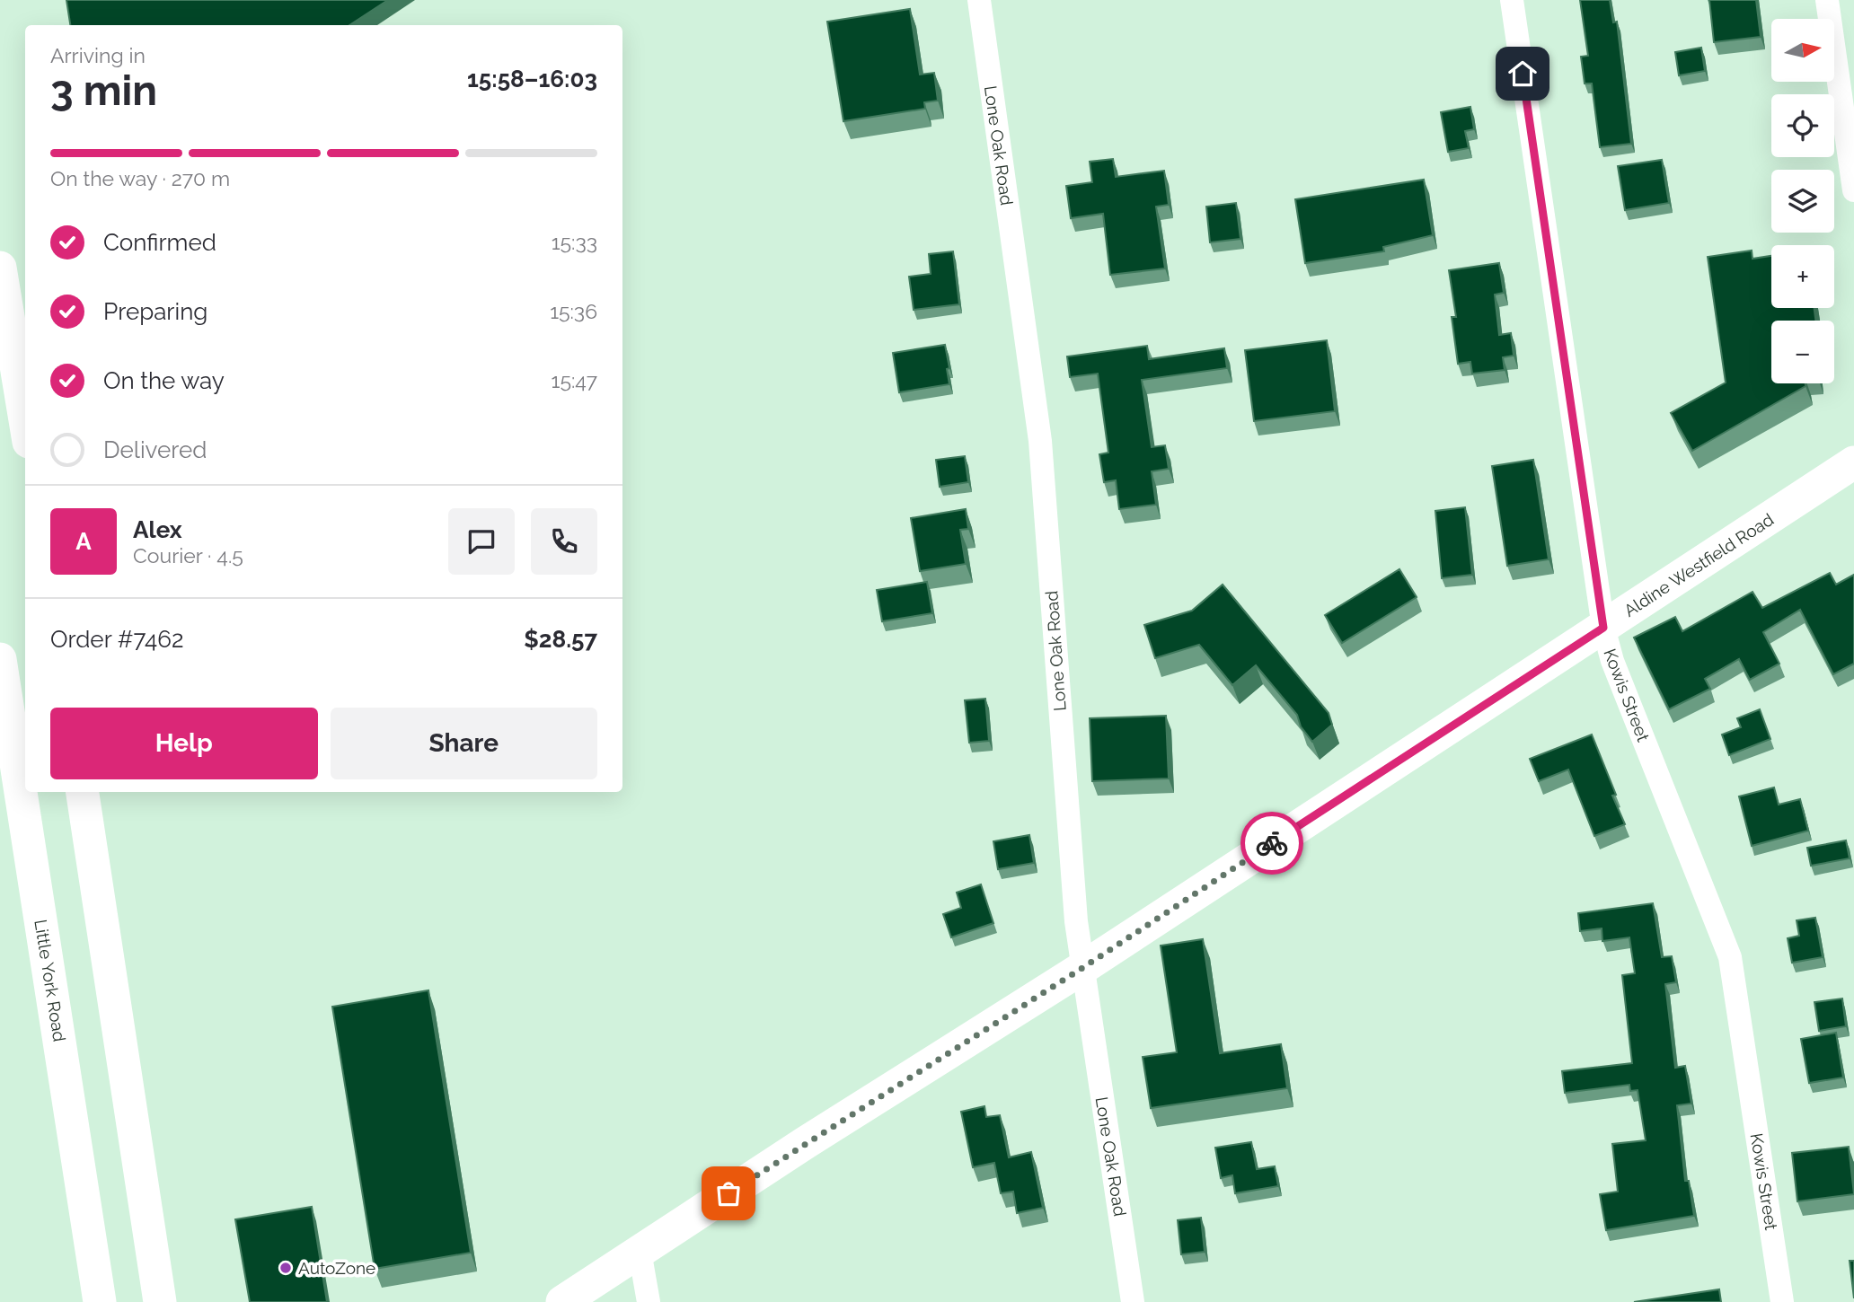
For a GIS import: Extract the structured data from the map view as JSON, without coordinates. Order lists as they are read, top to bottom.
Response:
{
  "streets": {
    "main road": ["Aldine Westfield Road", "Little York Road"],
    "street": ["Lone Oak Road", "Kowis Street"]
  },
  "crossings": [
    ["Lone Oak Road", "Aldine Westfield Road"],
    ["Aldine Westfield Road", "Kowis Street"]
  ],
  "places": ["AutoZone"],
  "north": "right",
  "page": {
    "map_buttons": ["+", "−"],
    "heading": ["3 min", "Arriving in", "15:58–16:03"],
    "panel": [
      "Alex",
      "Courier · 4.5",
      "Order #7462",
      "$28.57"
    ],
    "bar": "On the way · 270 m",
    "list": [
      ["Confirmed", "15:33"],
      ["Preparing", "15:36"],
      ["On the way", "15:47"],
      "Delivered"
    ],
    "round": "A",
    "buttons": ["Help", "Share"]
  }
}
